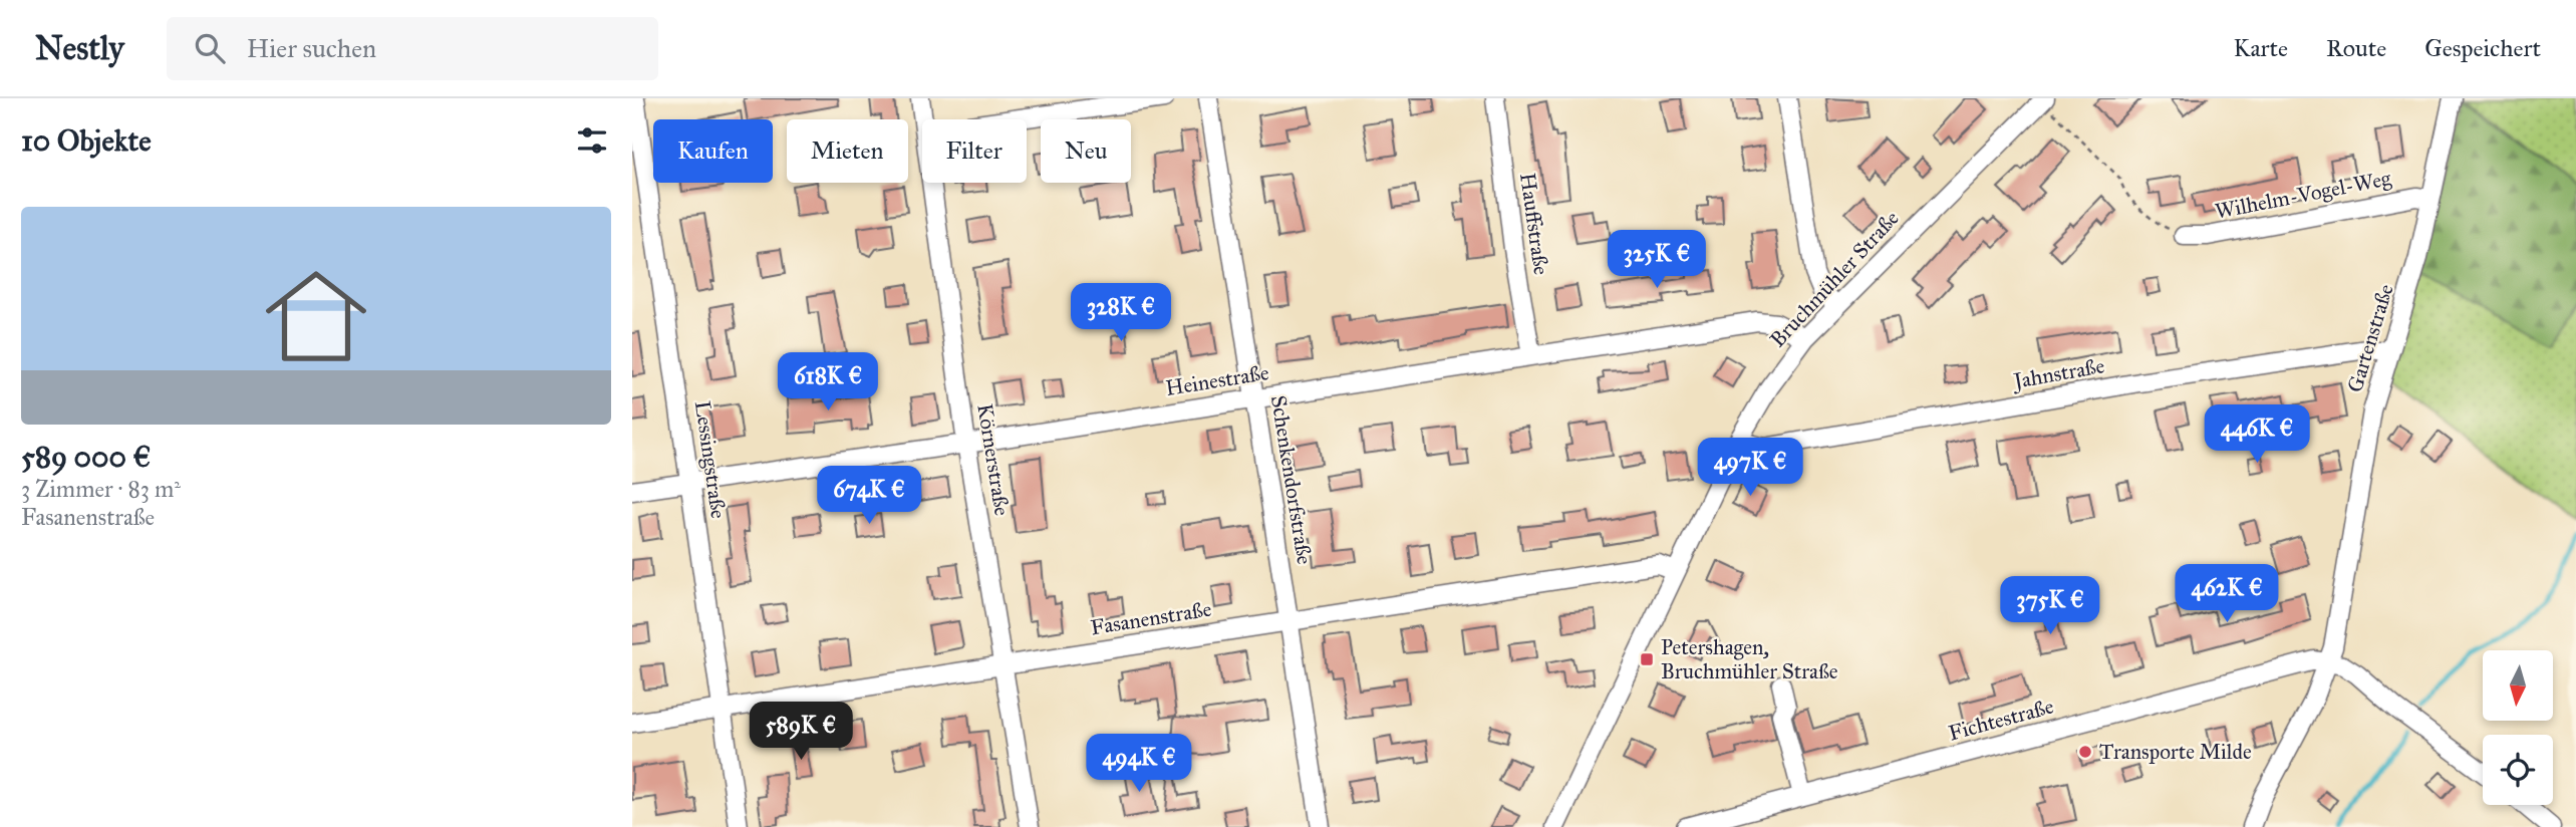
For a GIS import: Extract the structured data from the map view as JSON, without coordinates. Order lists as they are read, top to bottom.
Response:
{
  "streets": {
    "street": [
      "Wilhelm-Vogel-Weg",
      "Hauffstraße",
      "Bruchmühler Straße",
      "Gartenstraße",
      "Jahnstraße",
      "Heinestraße",
      "Lessingstraße",
      "Körnerstraße",
      "Schenkendorfstraße",
      "Fasanenstraße",
      "Fichtestraße"
    ]
  },
  "crossings": [
    ["Wilhelm-Vogel-Weg", "Gartenstraße"],
    ["Hauffstraße", "Heinestraße"],
    ["Bruchmühler Straße", "Jahnstraße"],
    ["Bruchmühler Straße", "Heinestraße"],
    ["Bruchmühler Straße", "Fasanenstraße"],
    ["Gartenstraße", "Jahnstraße"],
    ["Gartenstraße", "Fichtestraße"],
    ["Heinestraße", "Lessingstraße"],
    ["Heinestraße", "Körnerstraße"],
    ["Heinestraße", "Schenkendorfstraße"],
    ["Lessingstraße", "Fasanenstraße"],
    ["Körnerstraße", "Fasanenstraße"],
    ["Schenkendorfstraße", "Fasanenstraße"]
  ],
  "places": {
    "transit": ["Petershagen, Bruchmühler Straße"],
    "other": ["Transporte Milde"]
  },
  "north": "bottom",
  "page": {
    "header": "Nestly",
    "search": "Hier suchen",
    "nav": ["Karte", "Route", "Gespeichert"],
    "heading": "10 Objekte",
    "chip": [
      "Kaufen",
      "Mieten",
      "Filter",
      "Neu"
    ],
    "list": [
      {
        "name": "589 000 €",
        "note": "3 Zimmer · 83 m² · Fasanenstraße"
      }
    ],
    "price": [
      "325K €",
      "328K €",
      "618K €",
      "446K €",
      "497K €",
      "674K €",
      "462K €",
      "375K €",
      "589K €",
      "494K €"
    ]
  }
}
